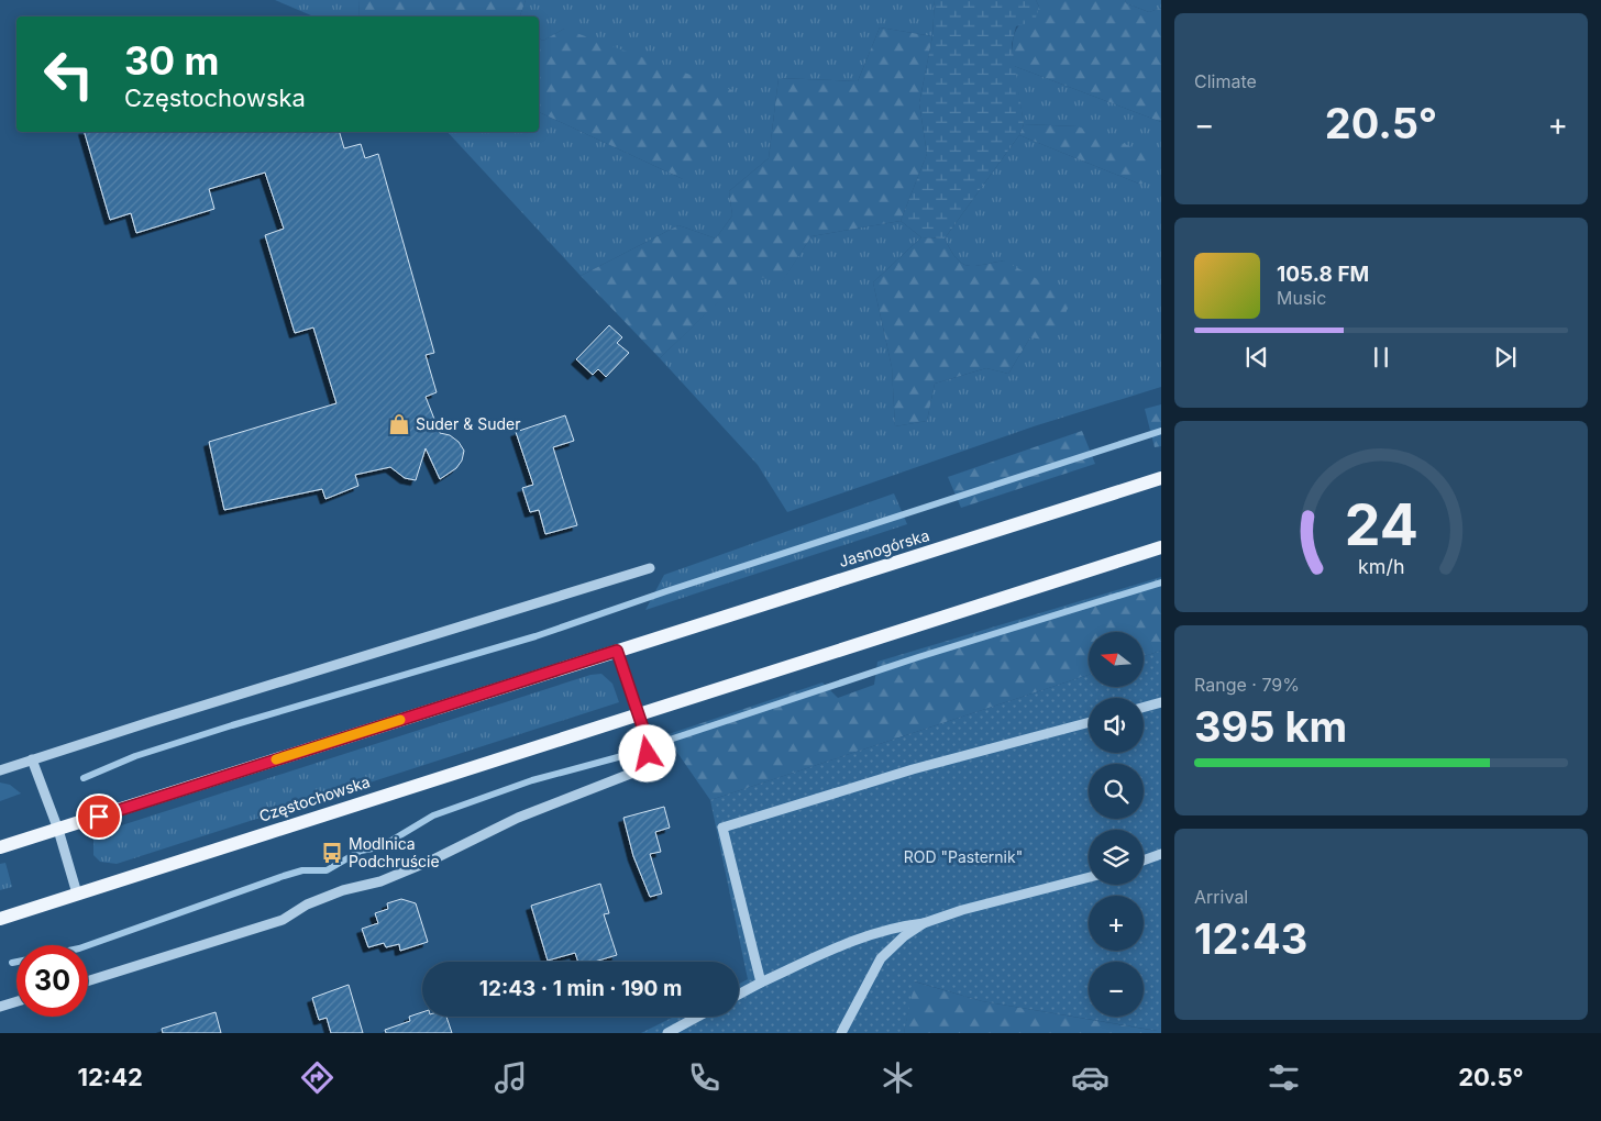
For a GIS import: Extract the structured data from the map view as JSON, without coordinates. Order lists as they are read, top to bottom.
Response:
{
  "streets": {
    "main road": ["Jasnogórska", "Częstochowska"]
  },
  "parks": ["ROD \"Pasternik\""],
  "places": {
    "shop": ["Suder & Suder"],
    "bus stop": ["Modlnica Podchruście"]
  },
  "north": "left",
  "page": {
    "tile": [
      "Climate",
      ["Range · 79%", "395 km"],
      ["Arrival", "12:43"]
    ],
    "turn": ["30 m", "Częstochowska"],
    "heat": ["−", "20.5°", "+"],
    "song": ["105.8 FM", "Music"],
    "map_buttons": ["+", "−"],
    "limit": "30",
    "trip": "12:43 · 1 min · 190 m",
    "tabs": ["12:42", "20.5°"],
    "gauge": ["24", "km/h"]
  }
}
